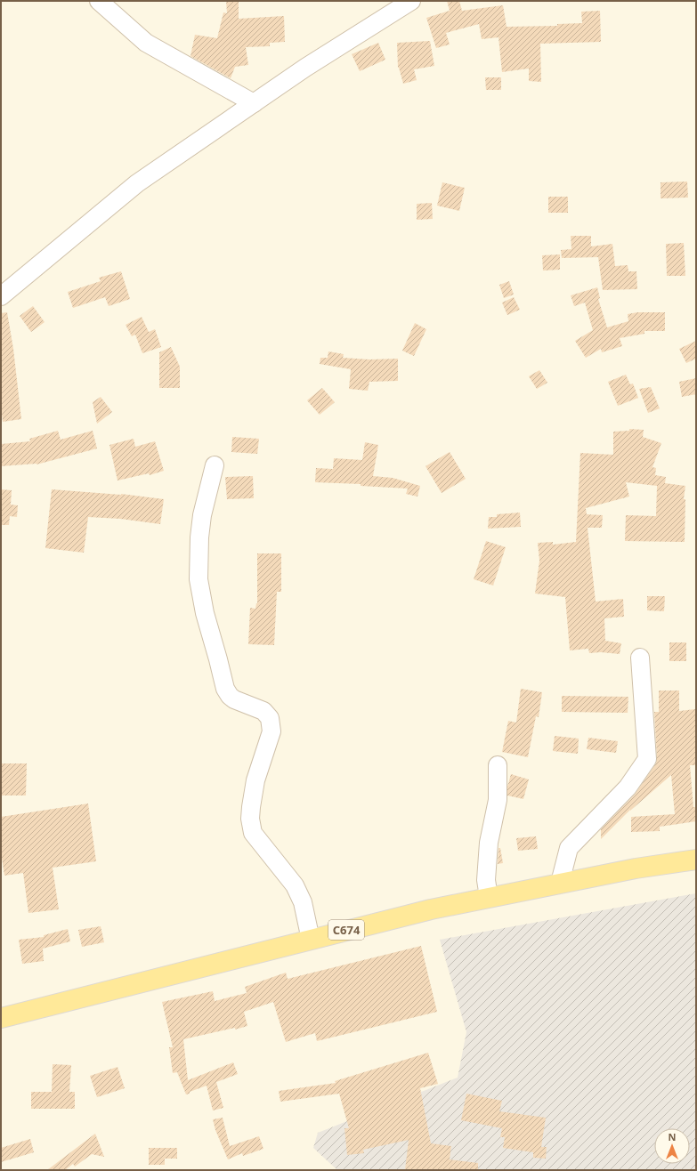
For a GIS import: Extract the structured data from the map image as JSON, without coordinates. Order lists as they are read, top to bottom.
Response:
{
  "streets": {
    "main road": ["C674"]
  },
  "north": "top"
}
